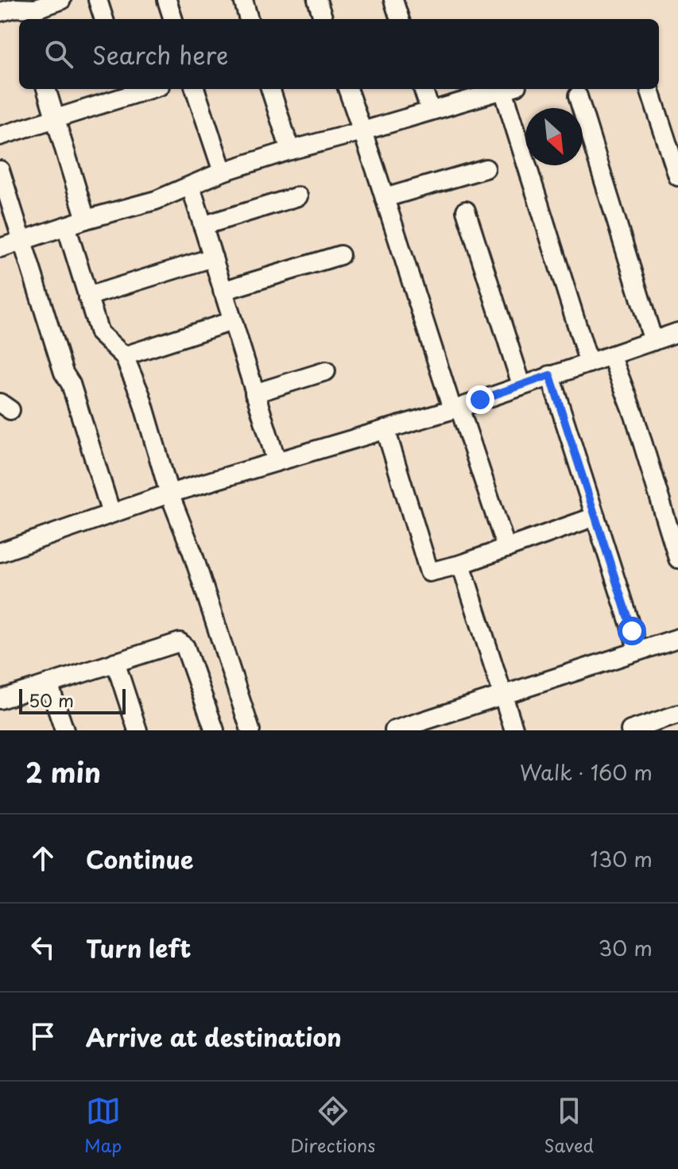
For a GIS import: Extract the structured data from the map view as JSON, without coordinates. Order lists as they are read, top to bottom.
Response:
{
  "scale_bar": "50 m",
  "north": "bottom right",
  "page": {
    "search": "Search here",
    "scale": "50 m",
    "heading": ["2 min", "Walk · 160 m"],
    "list": [
      ["Continue", "130 m"],
      ["Turn left", "30 m"],
      "Arrive at destination"
    ],
    "nav": ["Map", "Directions", "Saved"]
  }
}
